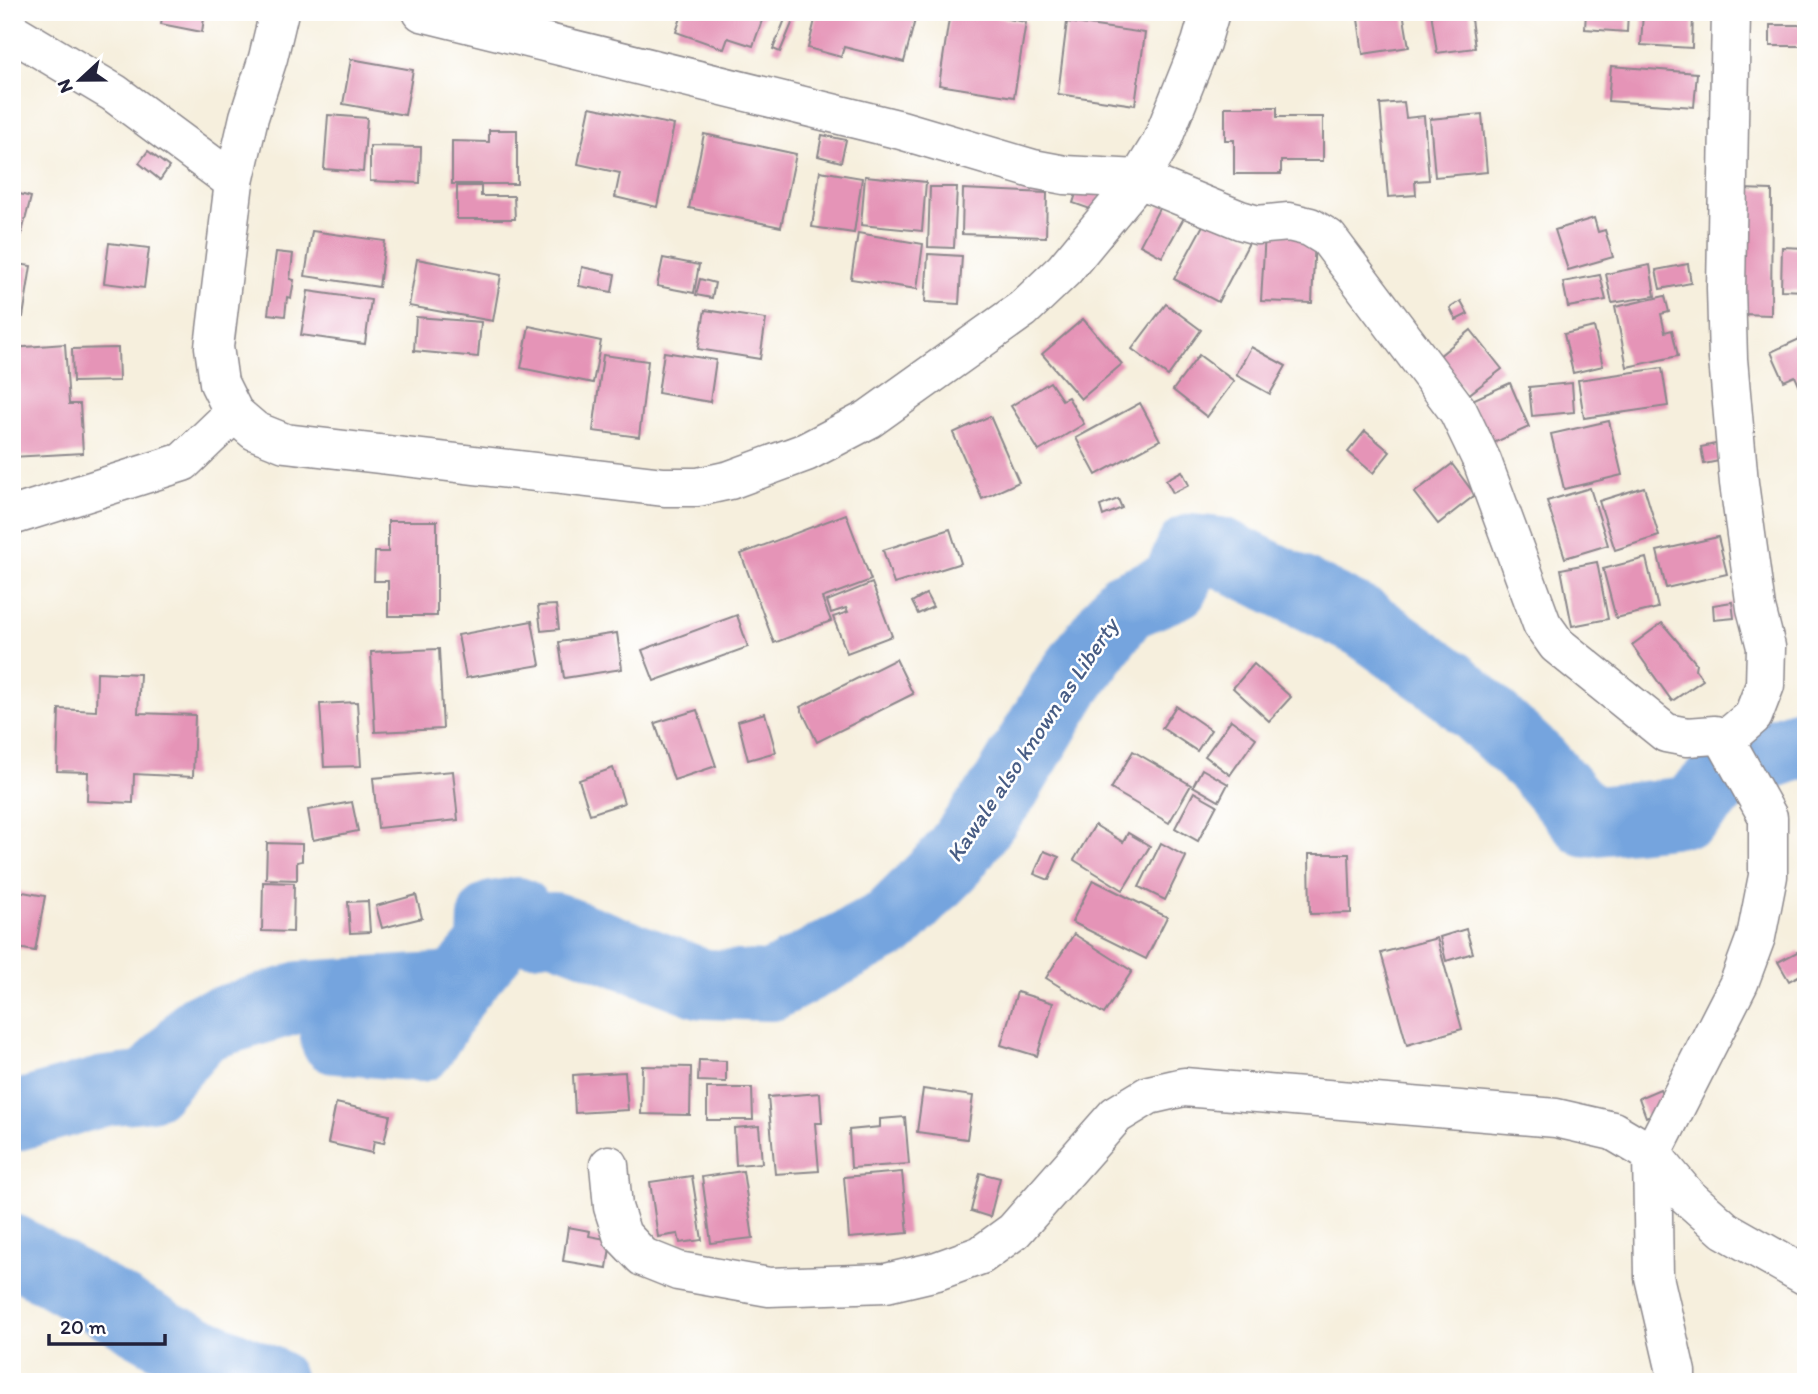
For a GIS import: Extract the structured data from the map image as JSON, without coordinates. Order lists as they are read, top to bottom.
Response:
{
  "water": ["Kawale also known as Liberty"],
  "scale_bar": "20 m",
  "north": "left"
}
